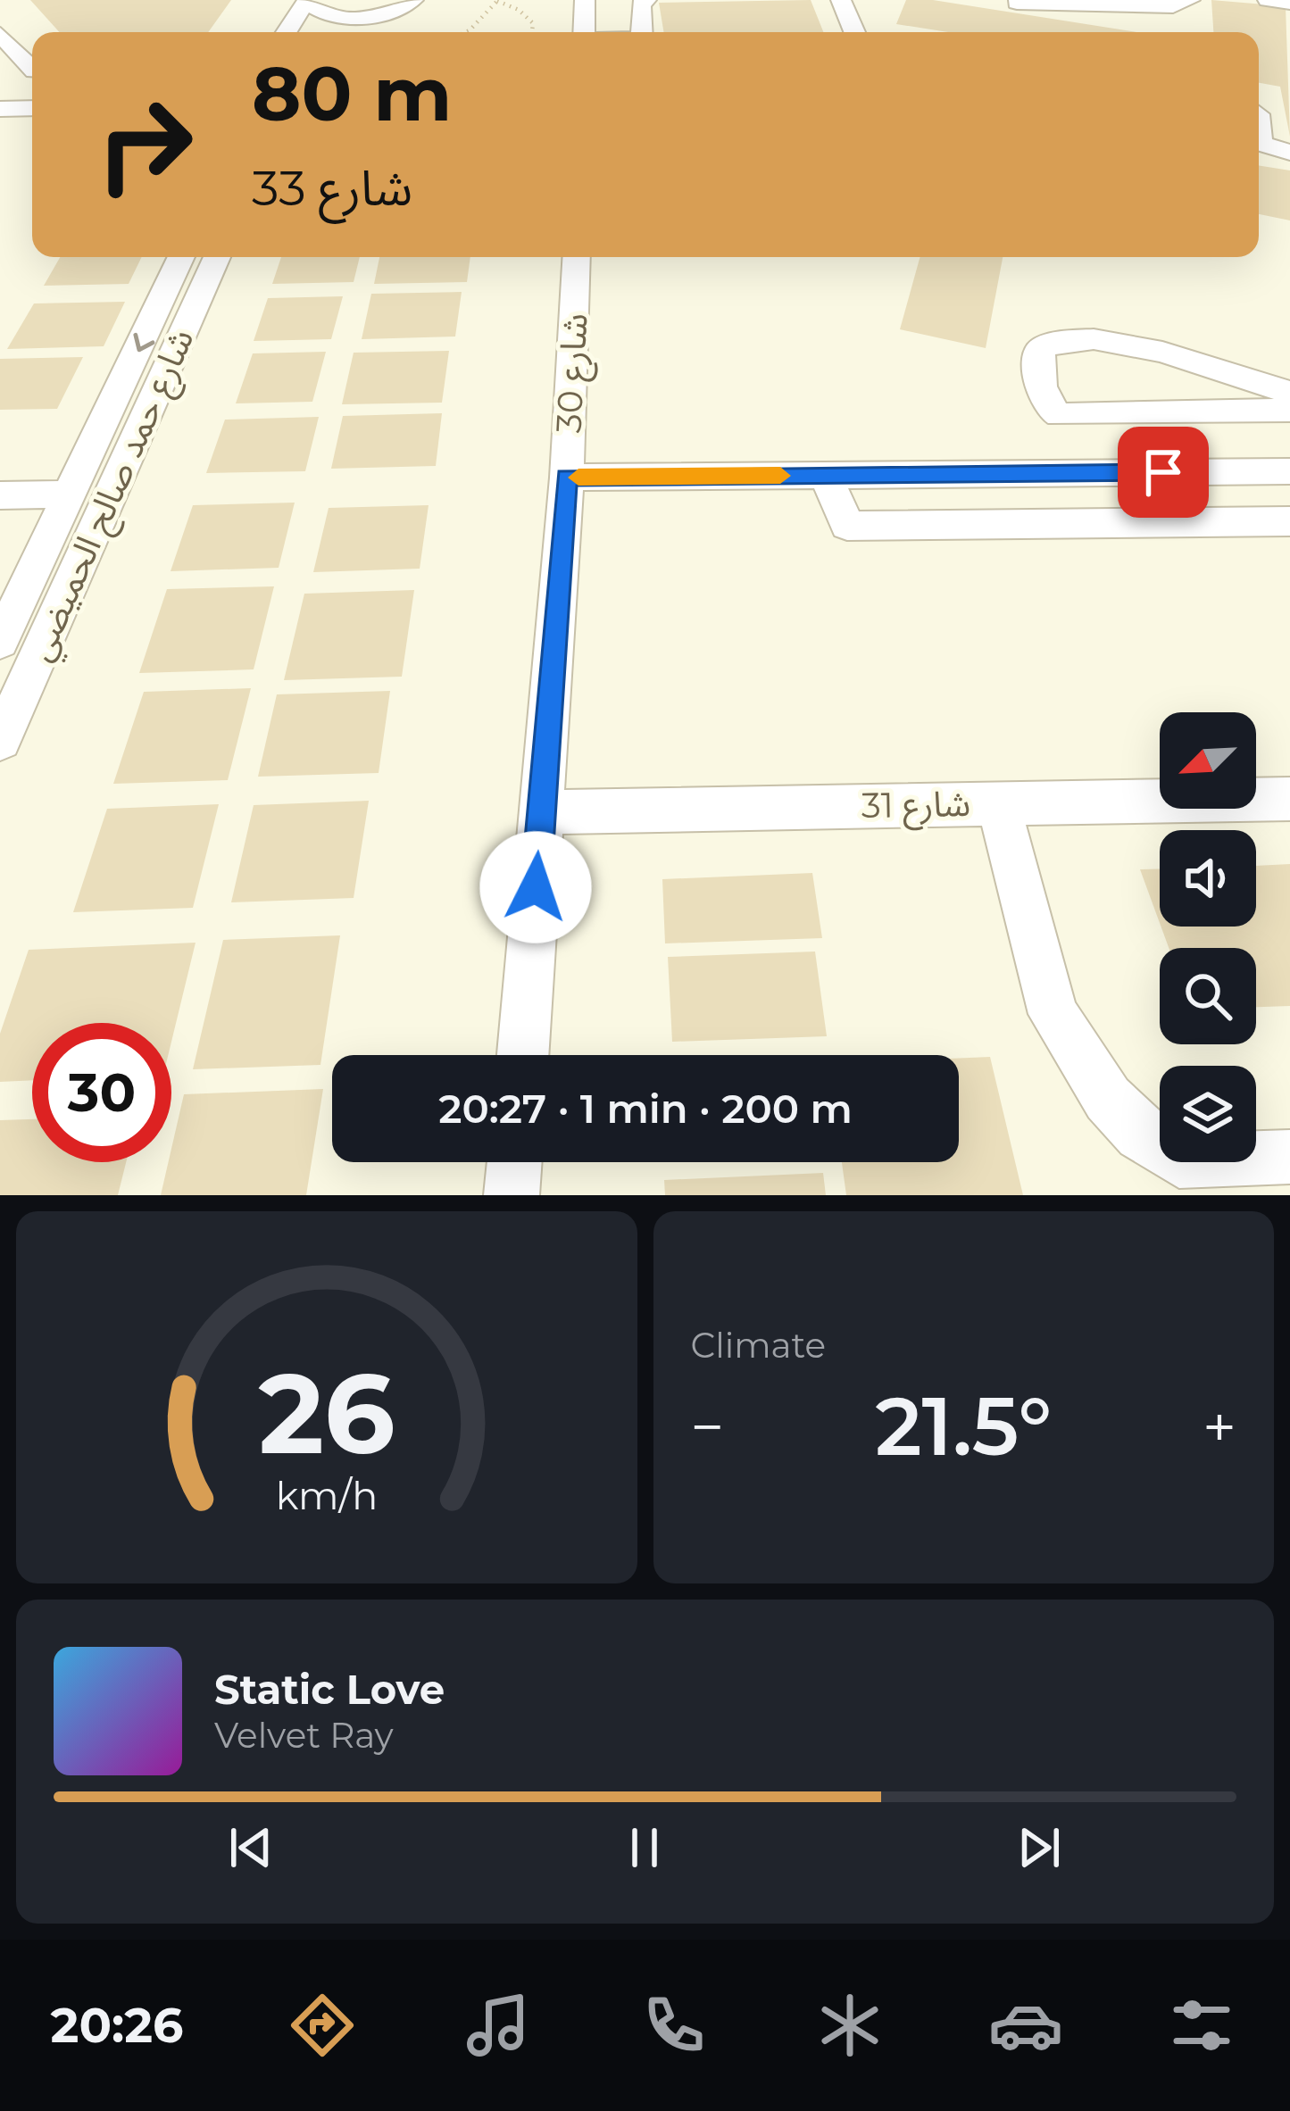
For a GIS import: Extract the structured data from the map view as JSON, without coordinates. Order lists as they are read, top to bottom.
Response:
{
  "streets": {
    "street": ["شارع 30", "شارع حمد صالح الحميضي", "شارع 31"]
  },
  "crossings": [
    ["شارع 30", "شارع 31"]
  ],
  "north": "bottom left",
  "page": {
    "turn": ["80 m", "شارع 33"],
    "limit": "30",
    "trip": "20:27 · 1 min · 200 m",
    "tile": "Climate",
    "heat": ["−", "21.5°", "+"],
    "song": ["Static Love", "Velvet Ray"],
    "tabs": "20:26",
    "gauge": ["26", "km/h"]
  }
}
